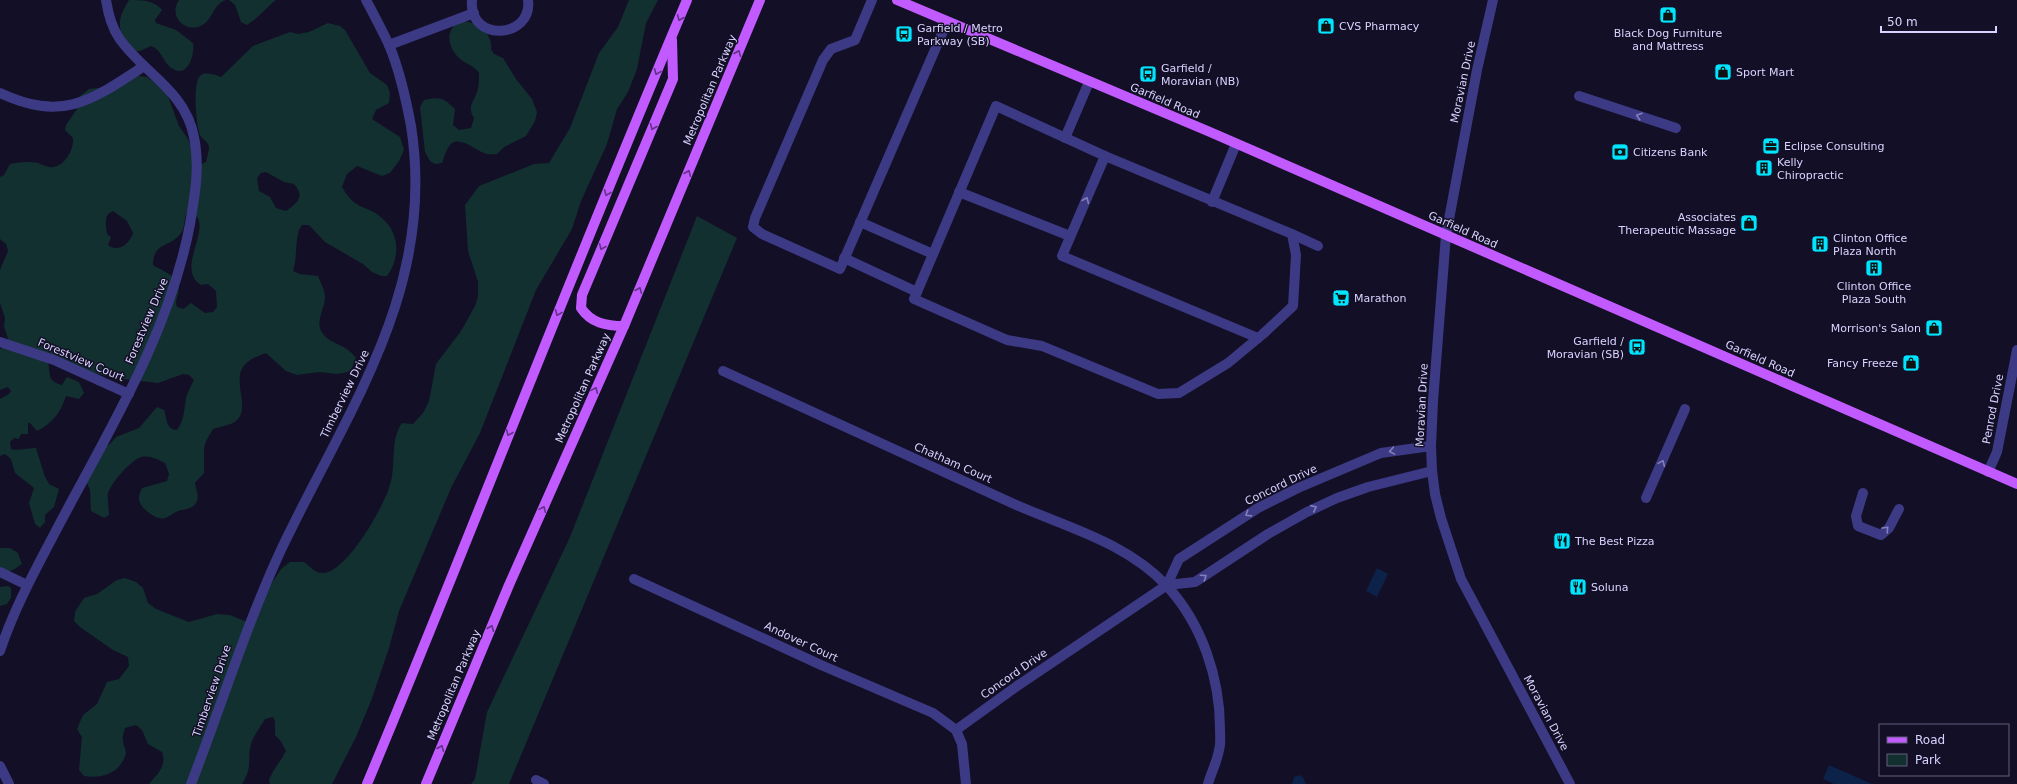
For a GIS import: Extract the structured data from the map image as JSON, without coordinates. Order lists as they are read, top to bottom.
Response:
{
  "streets": {
    "main road": ["Metropolitan Parkway", "Garfield Road"],
    "street": [
      "Moravian Drive",
      "Forestview Drive",
      "Forestview Court",
      "Timberview Drive",
      "Penrod Drive",
      "Chatham Court",
      "Concord Drive",
      "Andover Court"
    ]
  },
  "crossings": [
    ["Moravian Drive", "Garfield Road"],
    ["Moravian Drive", "Concord Drive"],
    ["Garfield Road", "Penrod Drive"],
    ["Forestview Drive", "Forestview Court"],
    ["Chatham Court", "Concord Drive"],
    ["Concord Drive", "Andover Court"]
  ],
  "places": {
    "shop": [
      "Black Dog Furniture and Mattress",
      "CVS Pharmacy",
      "Sport Mart",
      "Associates Therapeutic Massage",
      "Morrison's Salon",
      "Fancy Freeze"
    ],
    "bus stop": ["Garfield / Metro Parkway (SB)", "Garfield / Moravian (NB)", "Garfield / Moravian (SB)"],
    "office": ["Eclipse Consulting"],
    "bank": ["Citizens Bank"],
    "building": ["Kelly Chiropractic", "Clinton Office Plaza North", "Clinton Office Plaza South"],
    "supermarket": ["Marathon"],
    "restaurant": ["The Best Pizza", "Soluna"]
  },
  "legend": ["Road", "Park"],
  "scale_bar": "50 m"
}
